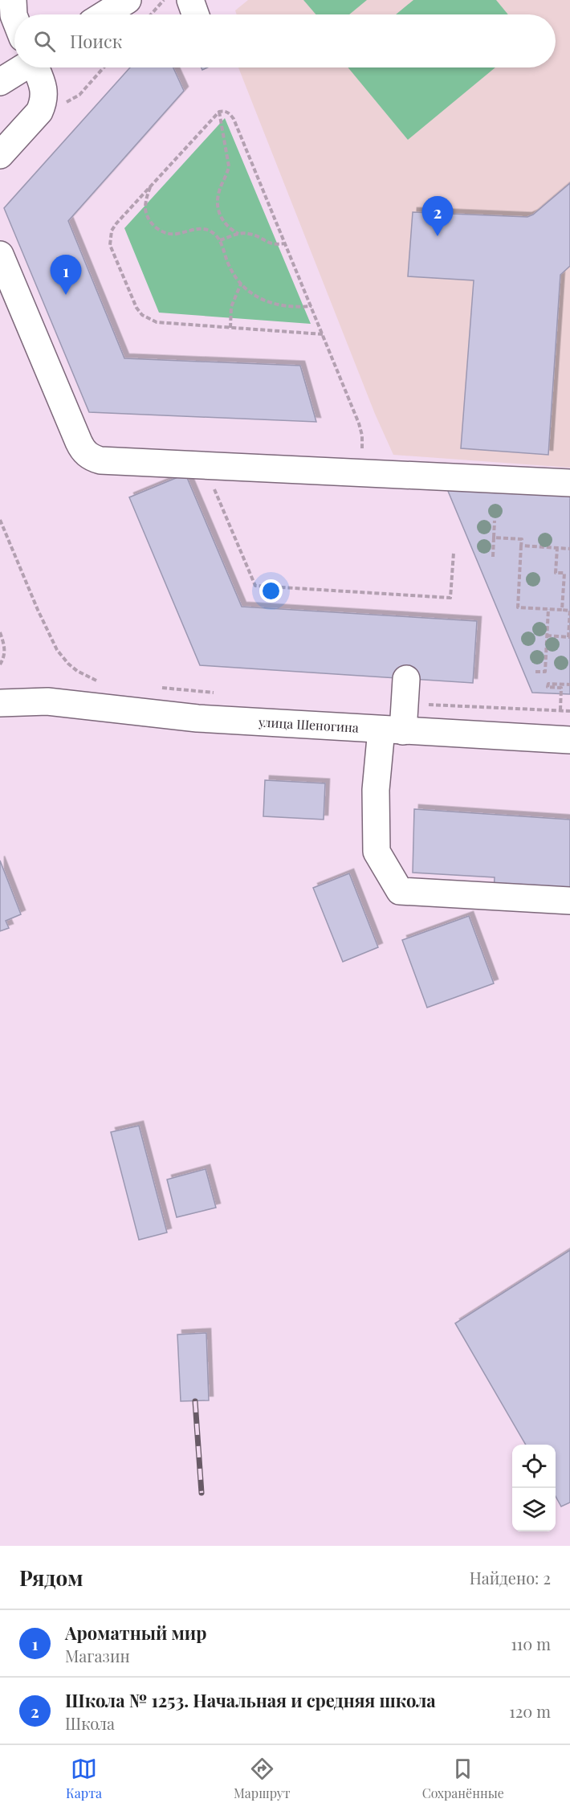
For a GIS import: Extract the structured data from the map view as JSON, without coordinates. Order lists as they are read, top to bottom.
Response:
{
  "streets": {
    "street": ["улица Шеногина"]
  },
  "page": {
    "search": "Поиск",
    "pins": ["2", "1"],
    "heading": ["Рядом", "Найдено: 2"],
    "list": [
      {
        "mark": "1",
        "name": "Ароматный мир",
        "note": "Магазин",
        "value": "110 m"
      },
      {
        "mark": "2",
        "name": "Школа № 1253. Начальная и средняя школа",
        "note": "Школа",
        "value": "120 m"
      }
    ],
    "nav": ["Карта", "Маршрут", "Сохранённые"]
  }
}
